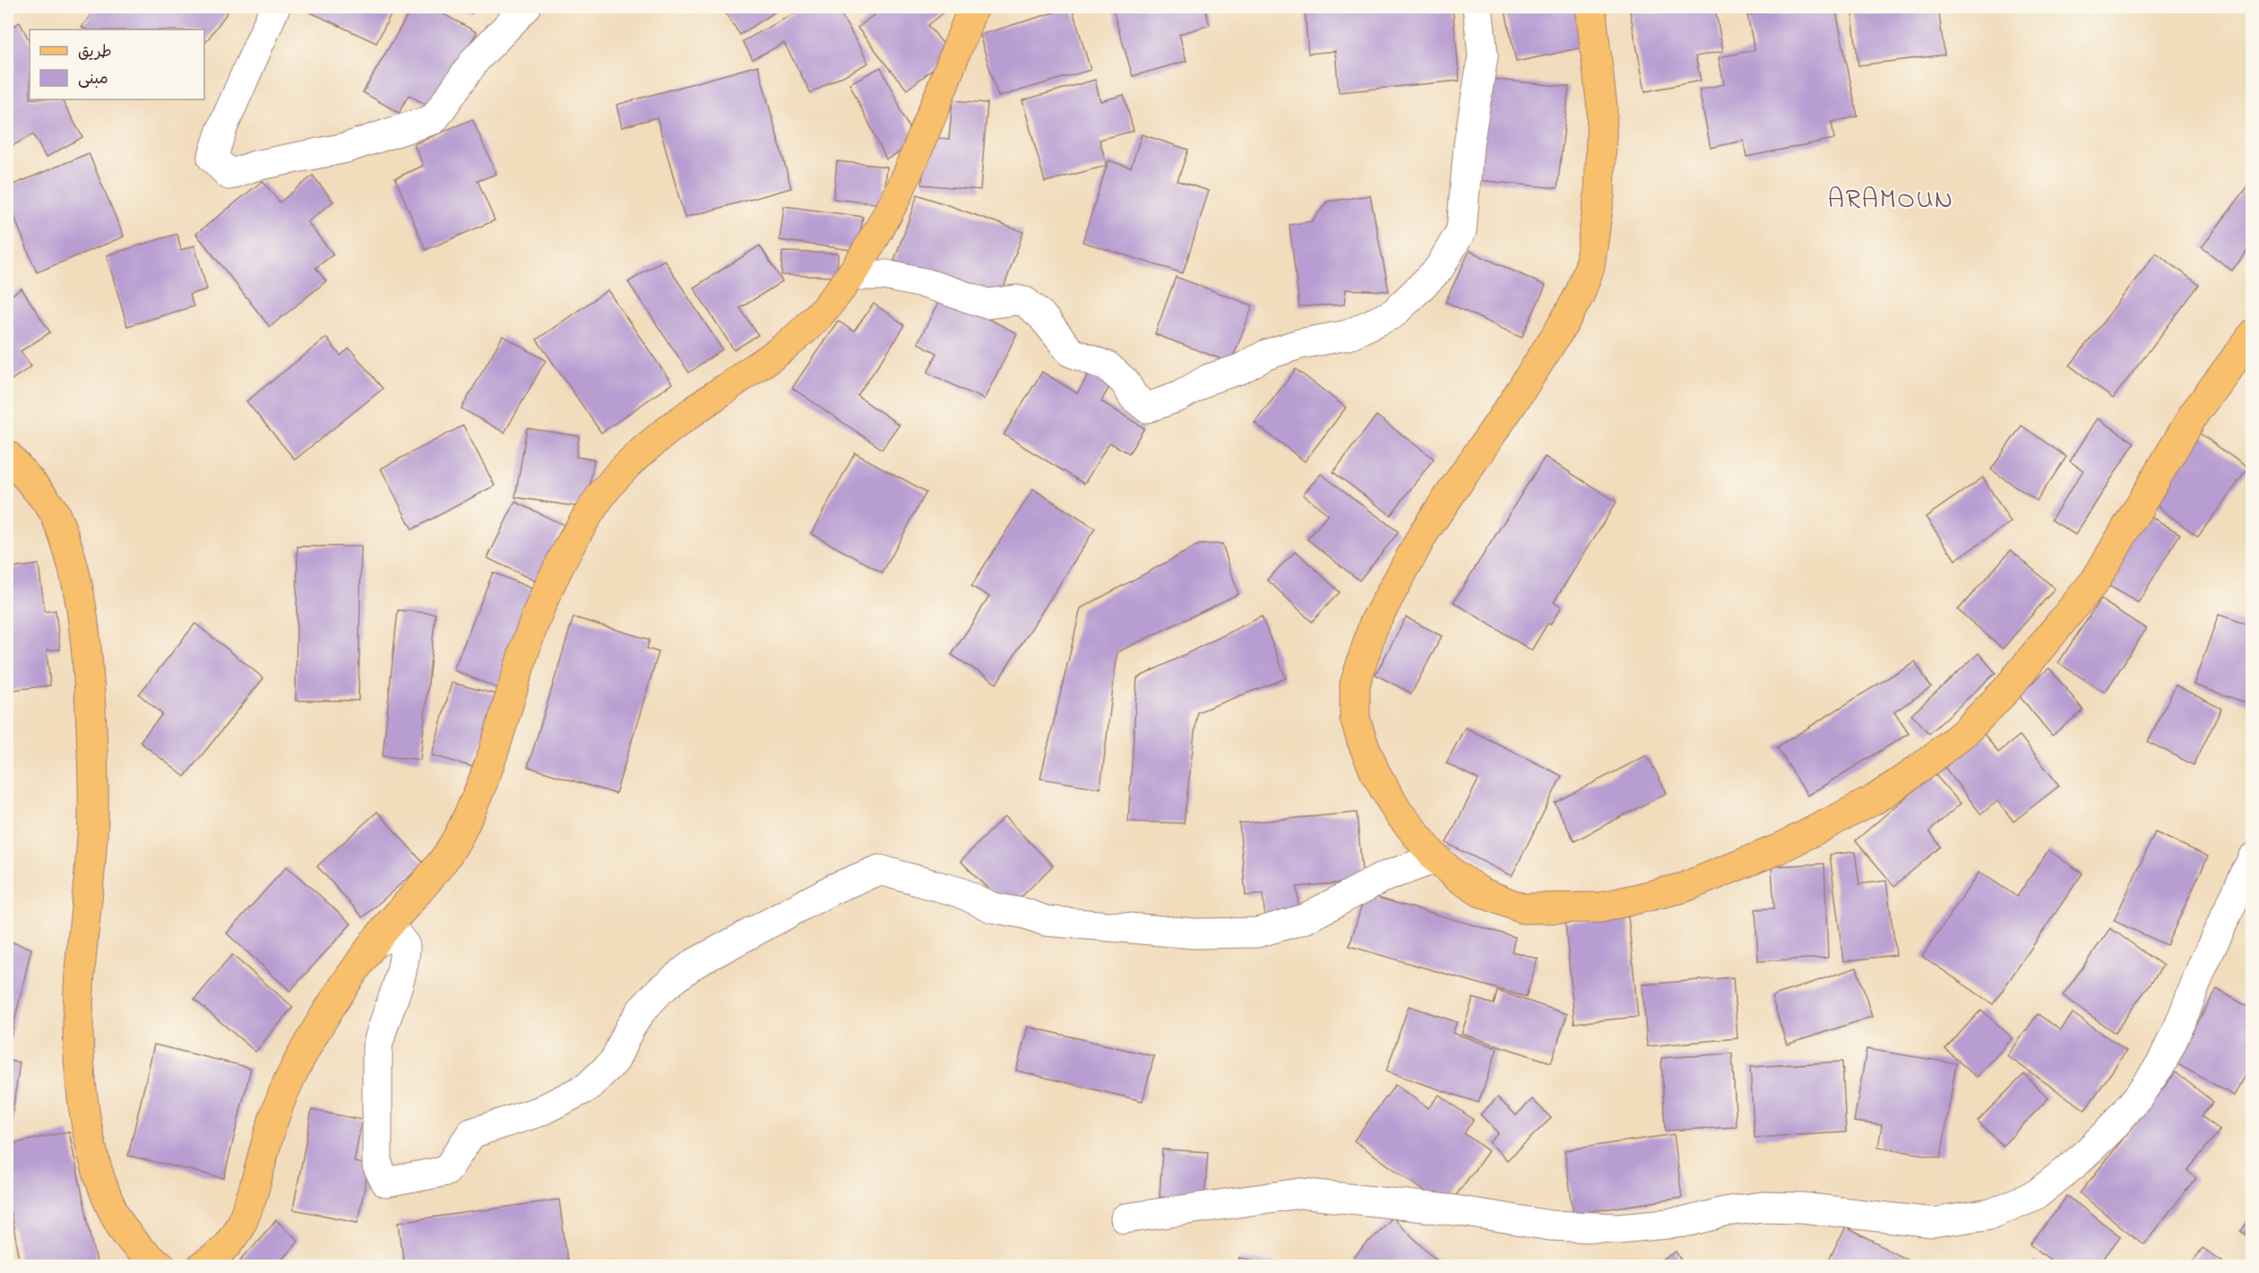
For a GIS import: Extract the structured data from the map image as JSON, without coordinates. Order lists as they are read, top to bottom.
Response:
{
  "districts": ["ARAMOUN"],
  "legend": ["طريق", "مبنى"]
}
